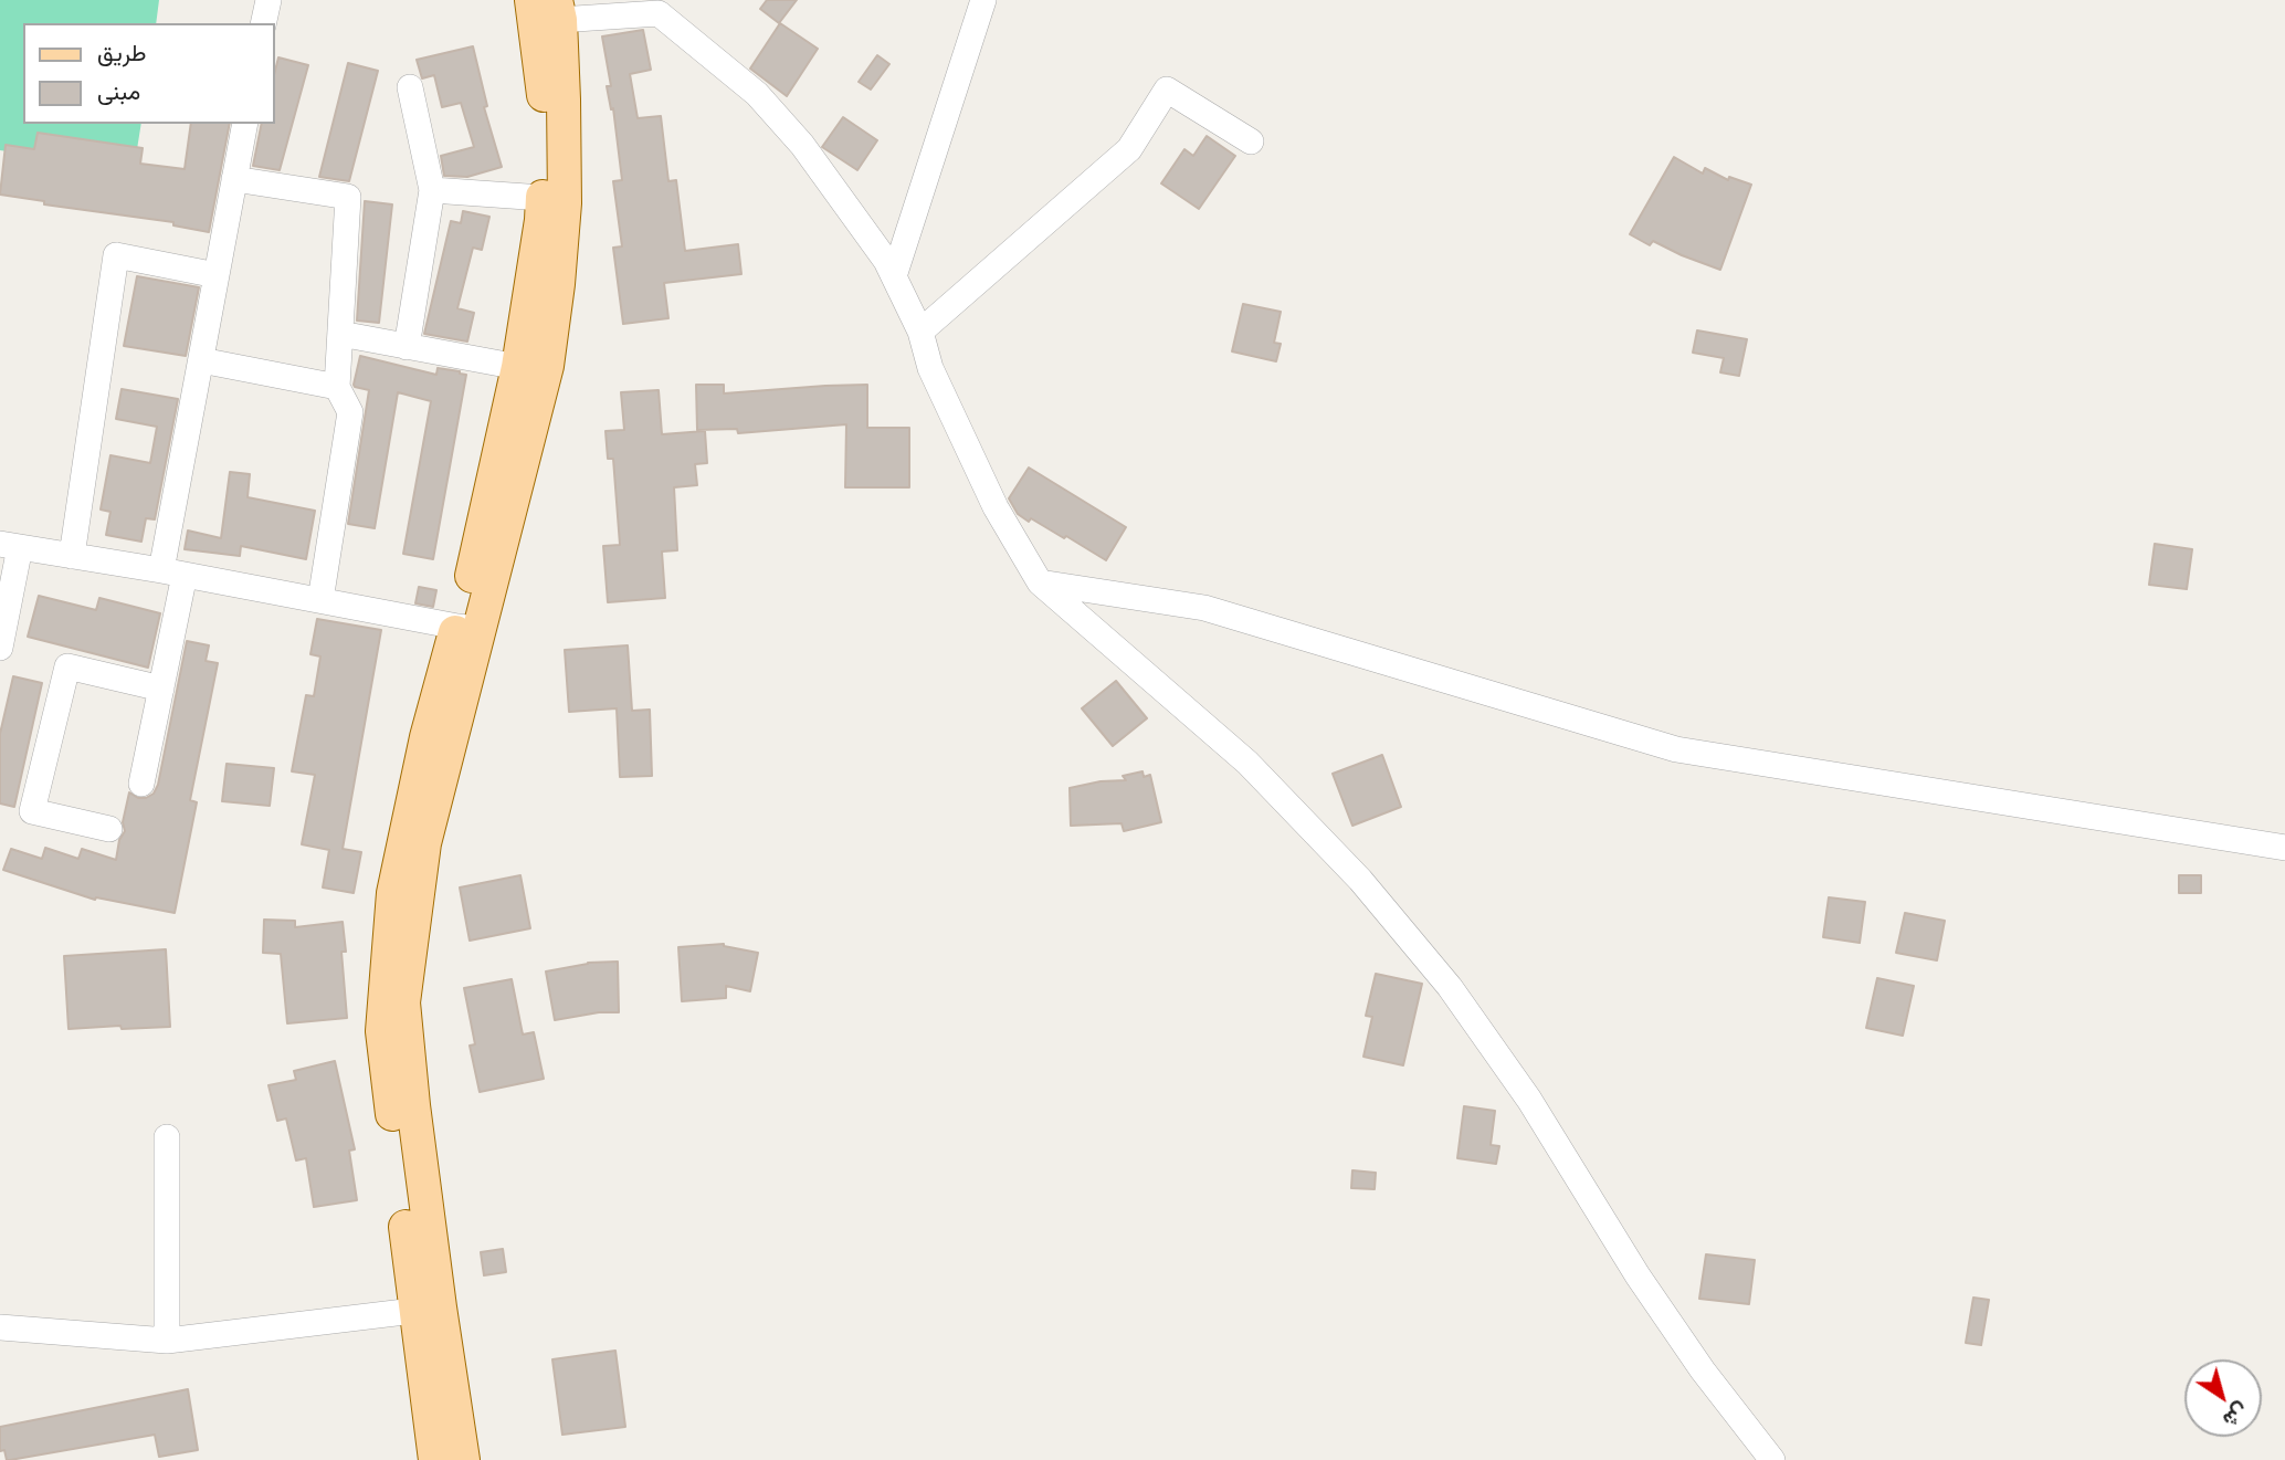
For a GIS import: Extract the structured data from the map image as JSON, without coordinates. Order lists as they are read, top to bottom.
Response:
{
  "legend": ["طريق", "مبنى"],
  "north": "bottom right"
}
